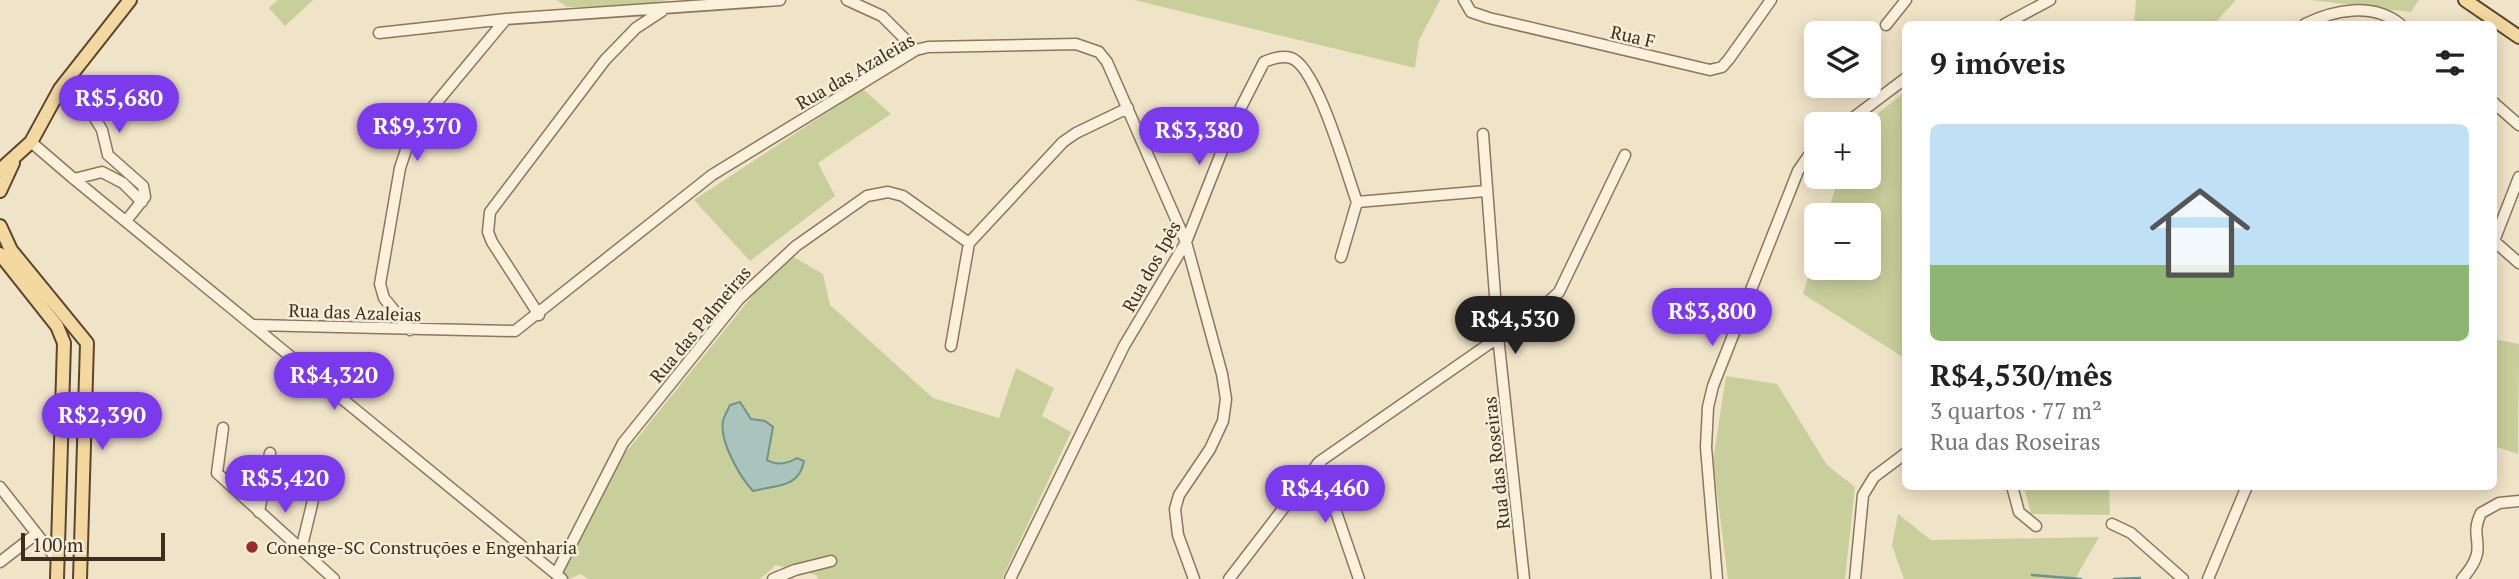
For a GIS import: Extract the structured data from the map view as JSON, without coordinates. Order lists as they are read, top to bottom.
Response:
{
  "streets": {
    "street": [
      "Rua F",
      "Rua das Azaleias",
      "Rua dos Ipês",
      "Rua das Palmeiras",
      "Rua das Roseiras"
    ]
  },
  "crossings": [
    ["Rua das Azaleias", "Rua dos Ipês"]
  ],
  "places": ["Conenge-SC Construções e Engenharia"],
  "scale_bar": "100 m",
  "page": {
    "map_buttons": ["+", "−"],
    "heading": "9 imóveis",
    "price": [
      "R$5,680",
      "R$9,370",
      "R$3,380",
      "R$3,800",
      "R$4,530",
      "R$4,320",
      "R$2,390",
      "R$5,420",
      "R$4,460"
    ],
    "list": [
      {
        "name": "R$4,530/mês",
        "note": "3 quartos · 77 m² · Rua das Roseiras"
      }
    ],
    "scale": "100 m"
  }
}
